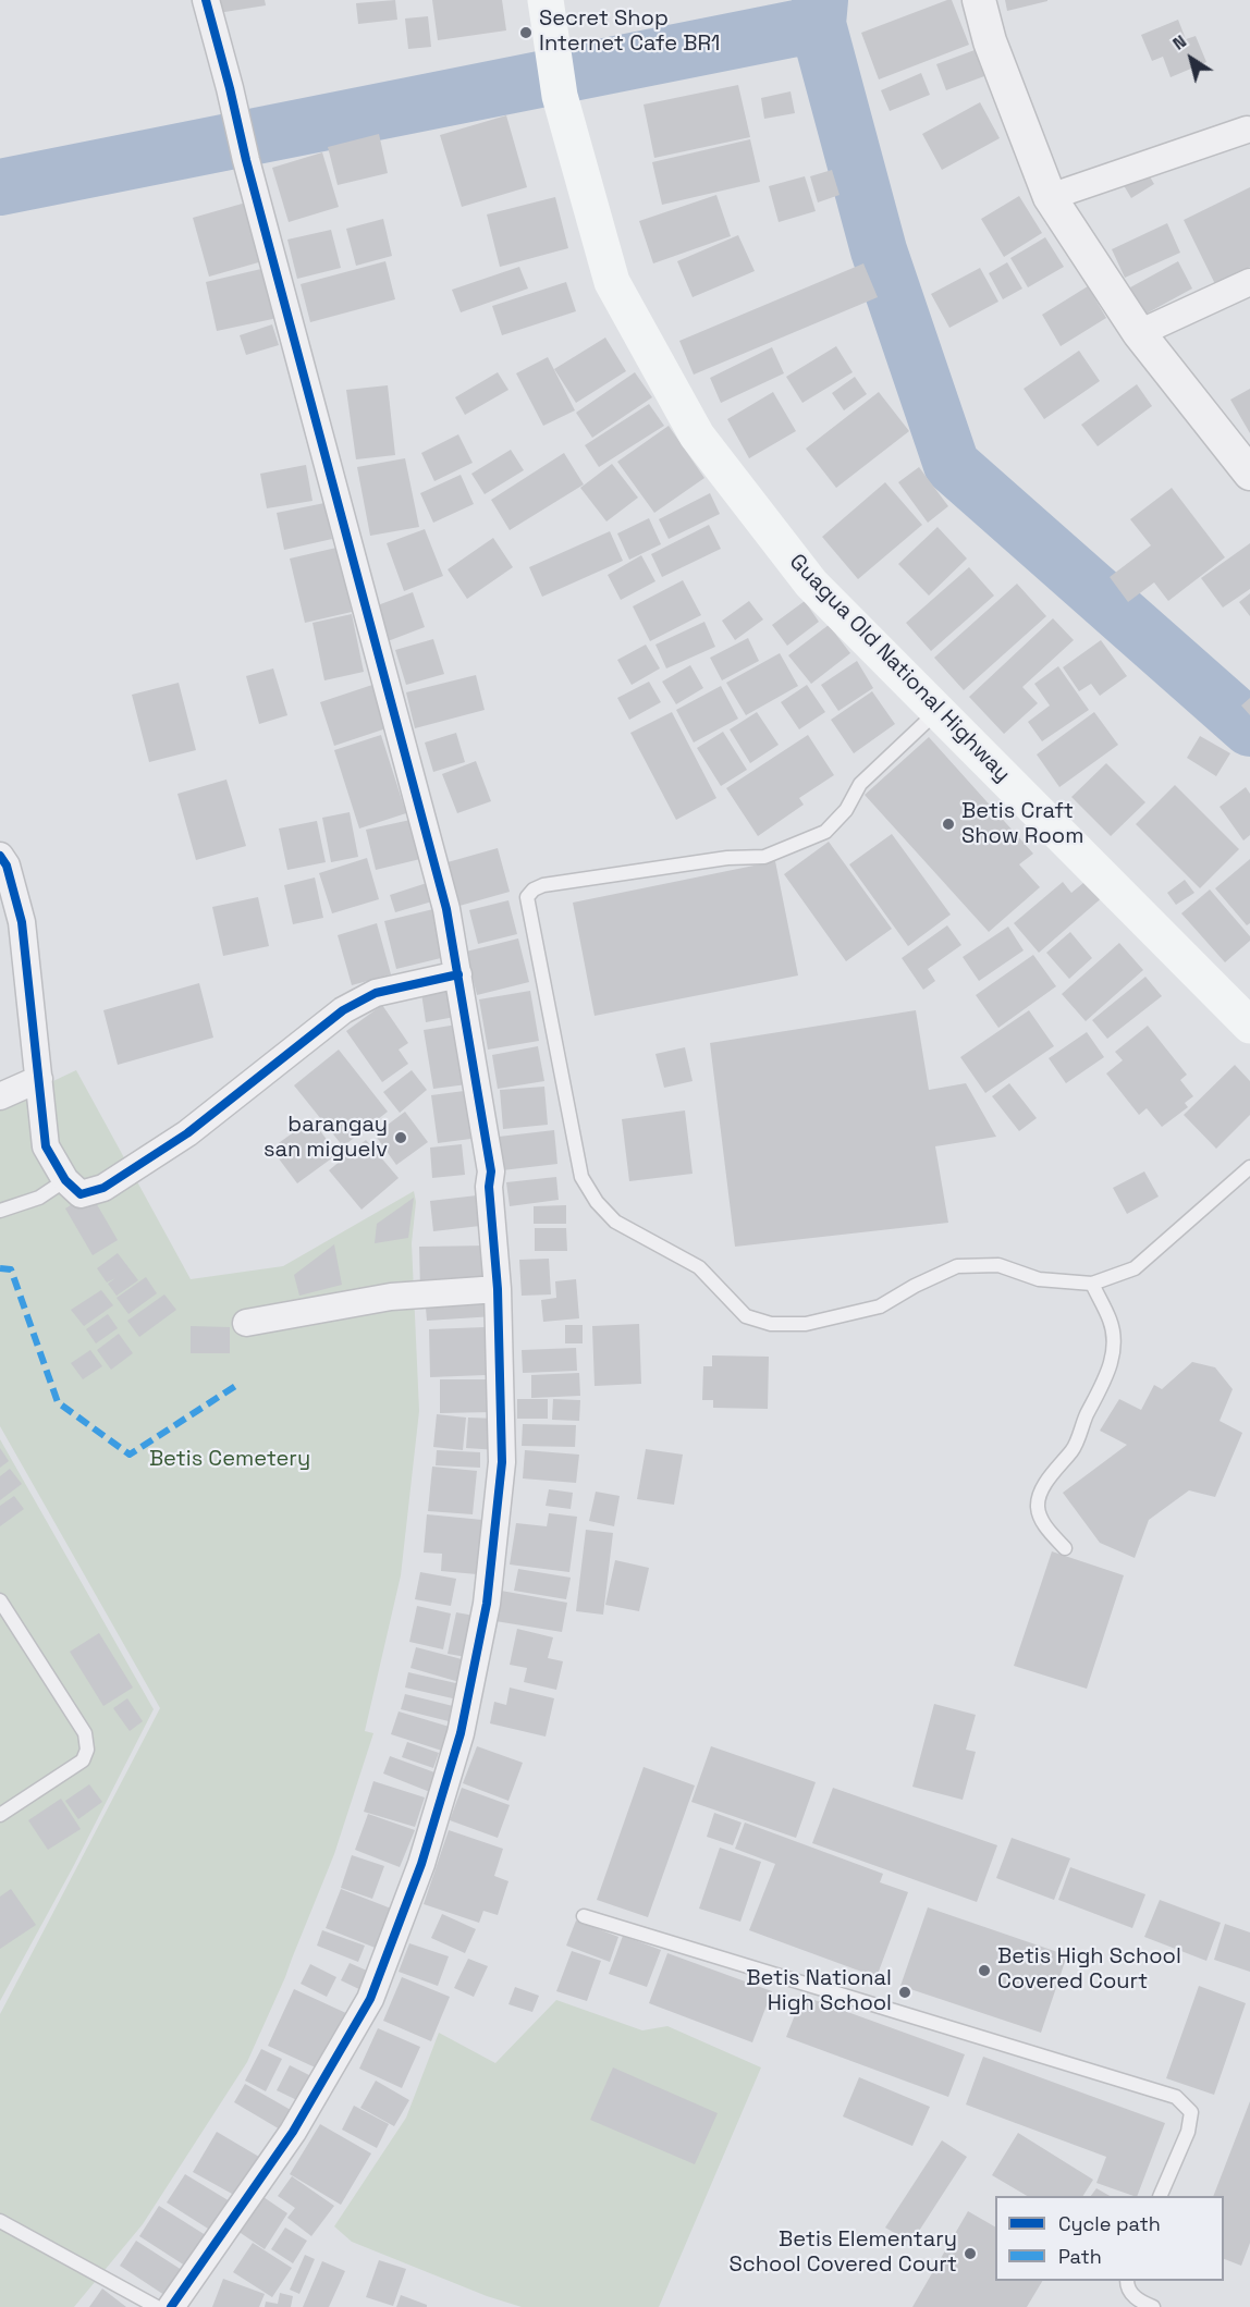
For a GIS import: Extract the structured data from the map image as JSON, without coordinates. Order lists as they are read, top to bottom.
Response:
{
  "streets": {
    "main road": ["Guagua Old National Highway"]
  },
  "parks": ["Betis Cemetery"],
  "places": [
    "Secret Shop Internet Cafe BR1",
    "Betis Craft Show Room",
    "barangay san miguelv",
    "Betis High School Covered Court",
    "Betis National High School",
    "Betis Elementary School Covered Court"
  ],
  "legend": ["Cycle path", "Path"],
  "north": "top left"
}
